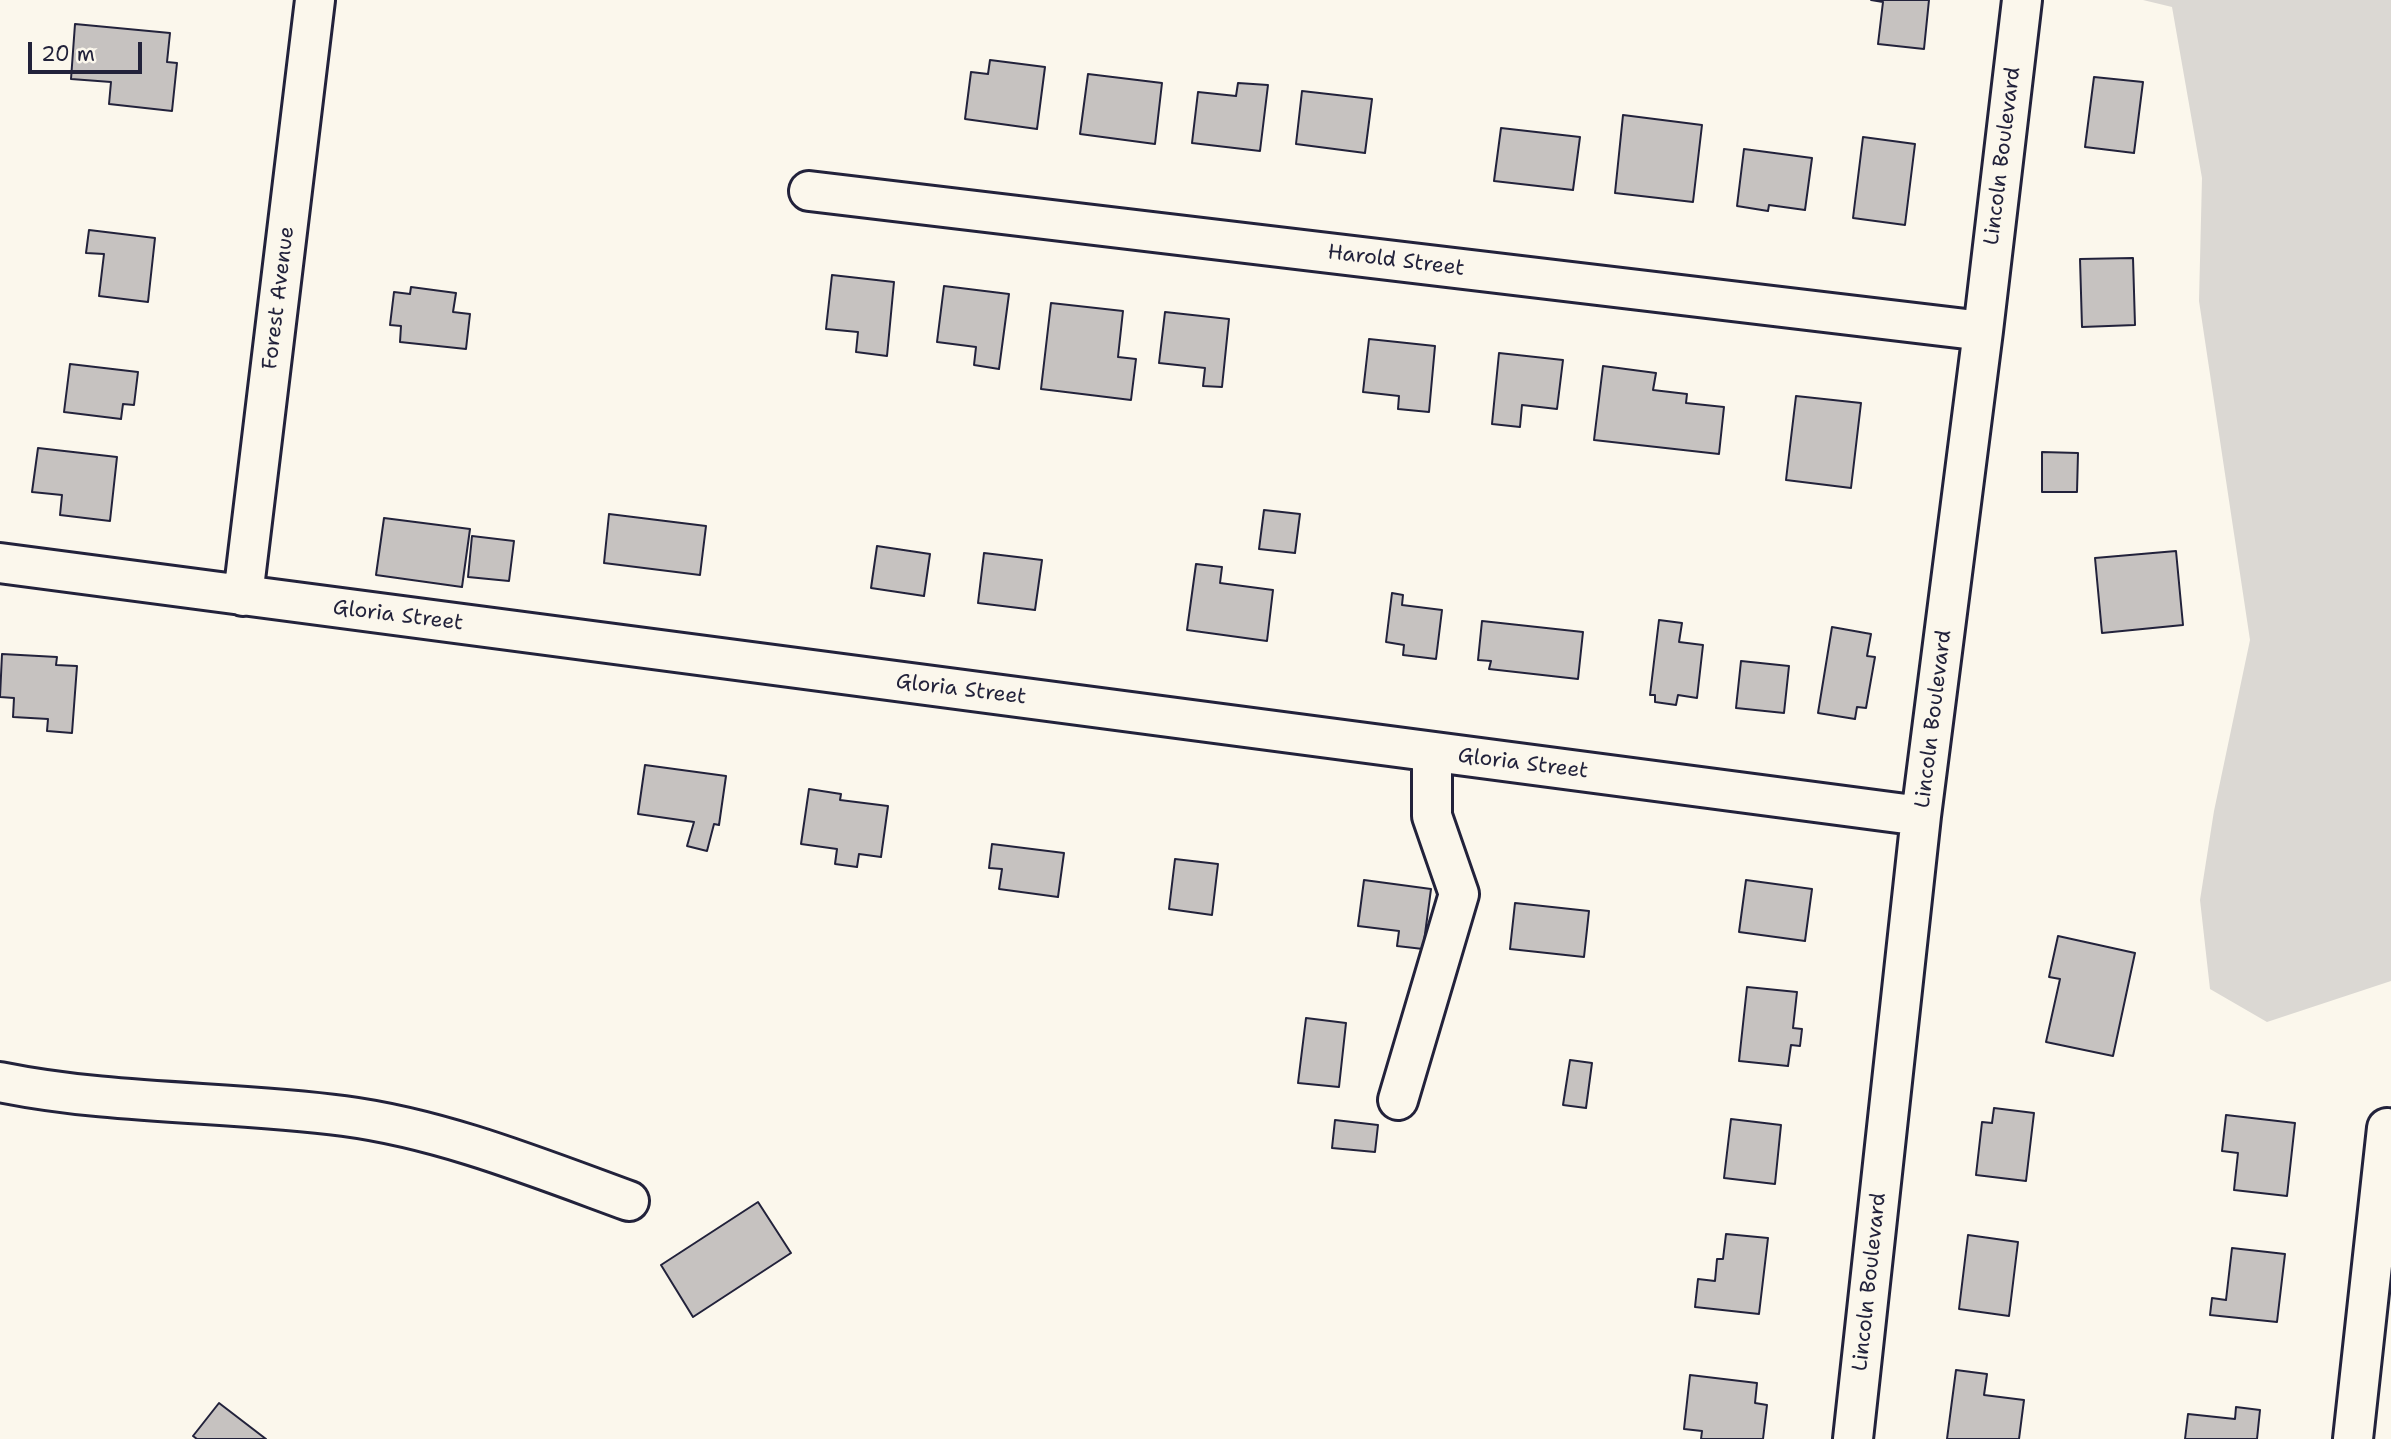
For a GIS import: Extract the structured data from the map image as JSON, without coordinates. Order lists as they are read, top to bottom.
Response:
{
  "streets": {
    "street": [
      "Lincoln Boulevard",
      "Harold Street",
      "Forest Avenue",
      "Gloria Street"
    ]
  },
  "crossings": [
    ["Lincoln Boulevard", "Harold Street"],
    ["Lincoln Boulevard", "Gloria Street"],
    ["Forest Avenue", "Gloria Street"]
  ],
  "scale_bar": "20 m"
}
